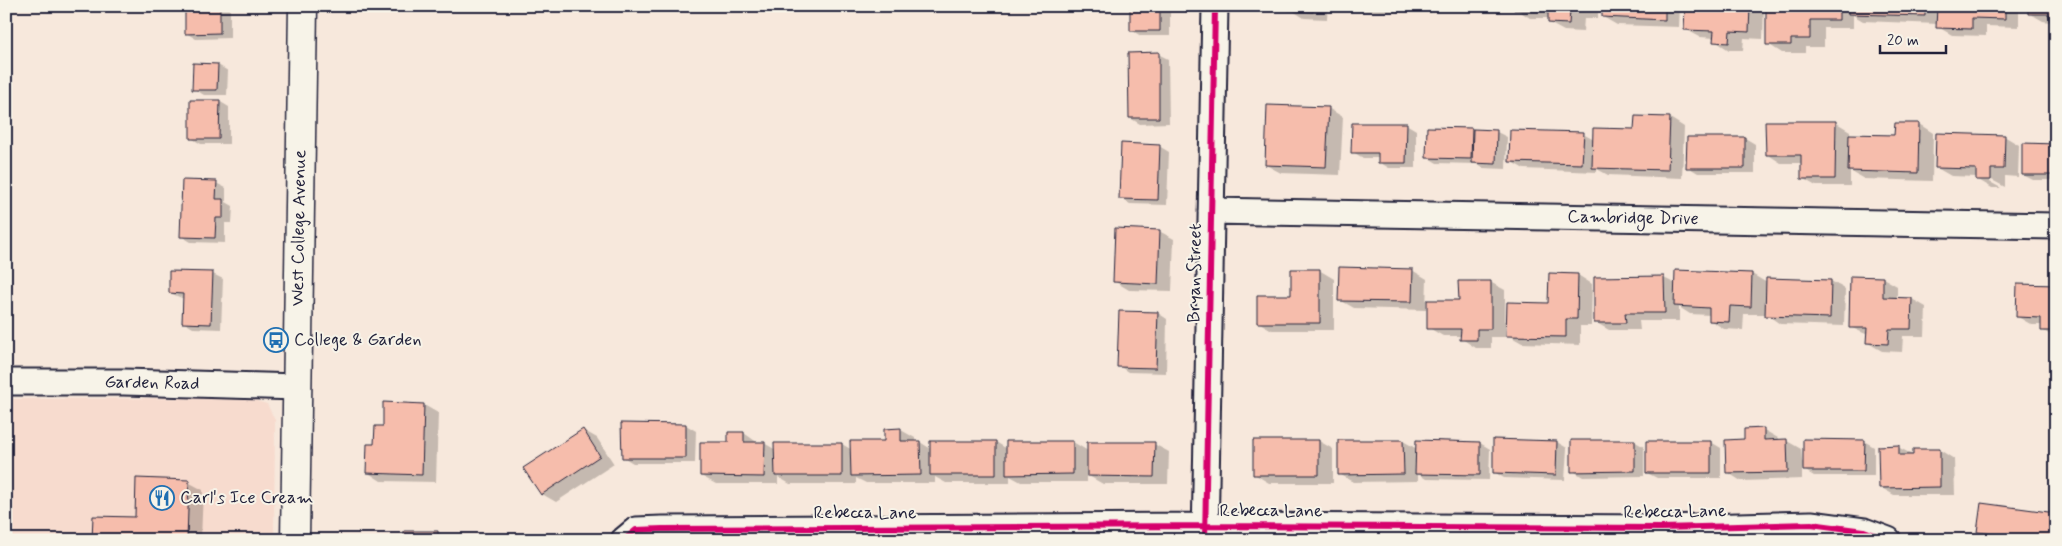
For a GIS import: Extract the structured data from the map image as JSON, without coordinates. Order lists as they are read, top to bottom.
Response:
{
  "streets": {
    "main road": ["West College Avenue"],
    "street": [
      "Cambridge Drive",
      "Bryan Street",
      "Garden Road",
      "Rebecca Lane"
    ]
  },
  "crossings": [
    ["Cambridge Drive", "Bryan Street"],
    ["West College Avenue", "Garden Road"],
    ["Bryan Street", "Rebecca Lane"]
  ],
  "places": {
    "bus stop": ["College & Garden"],
    "restaurant": ["Carl's Ice Cream"]
  },
  "scale_bar": "20 m"
}
